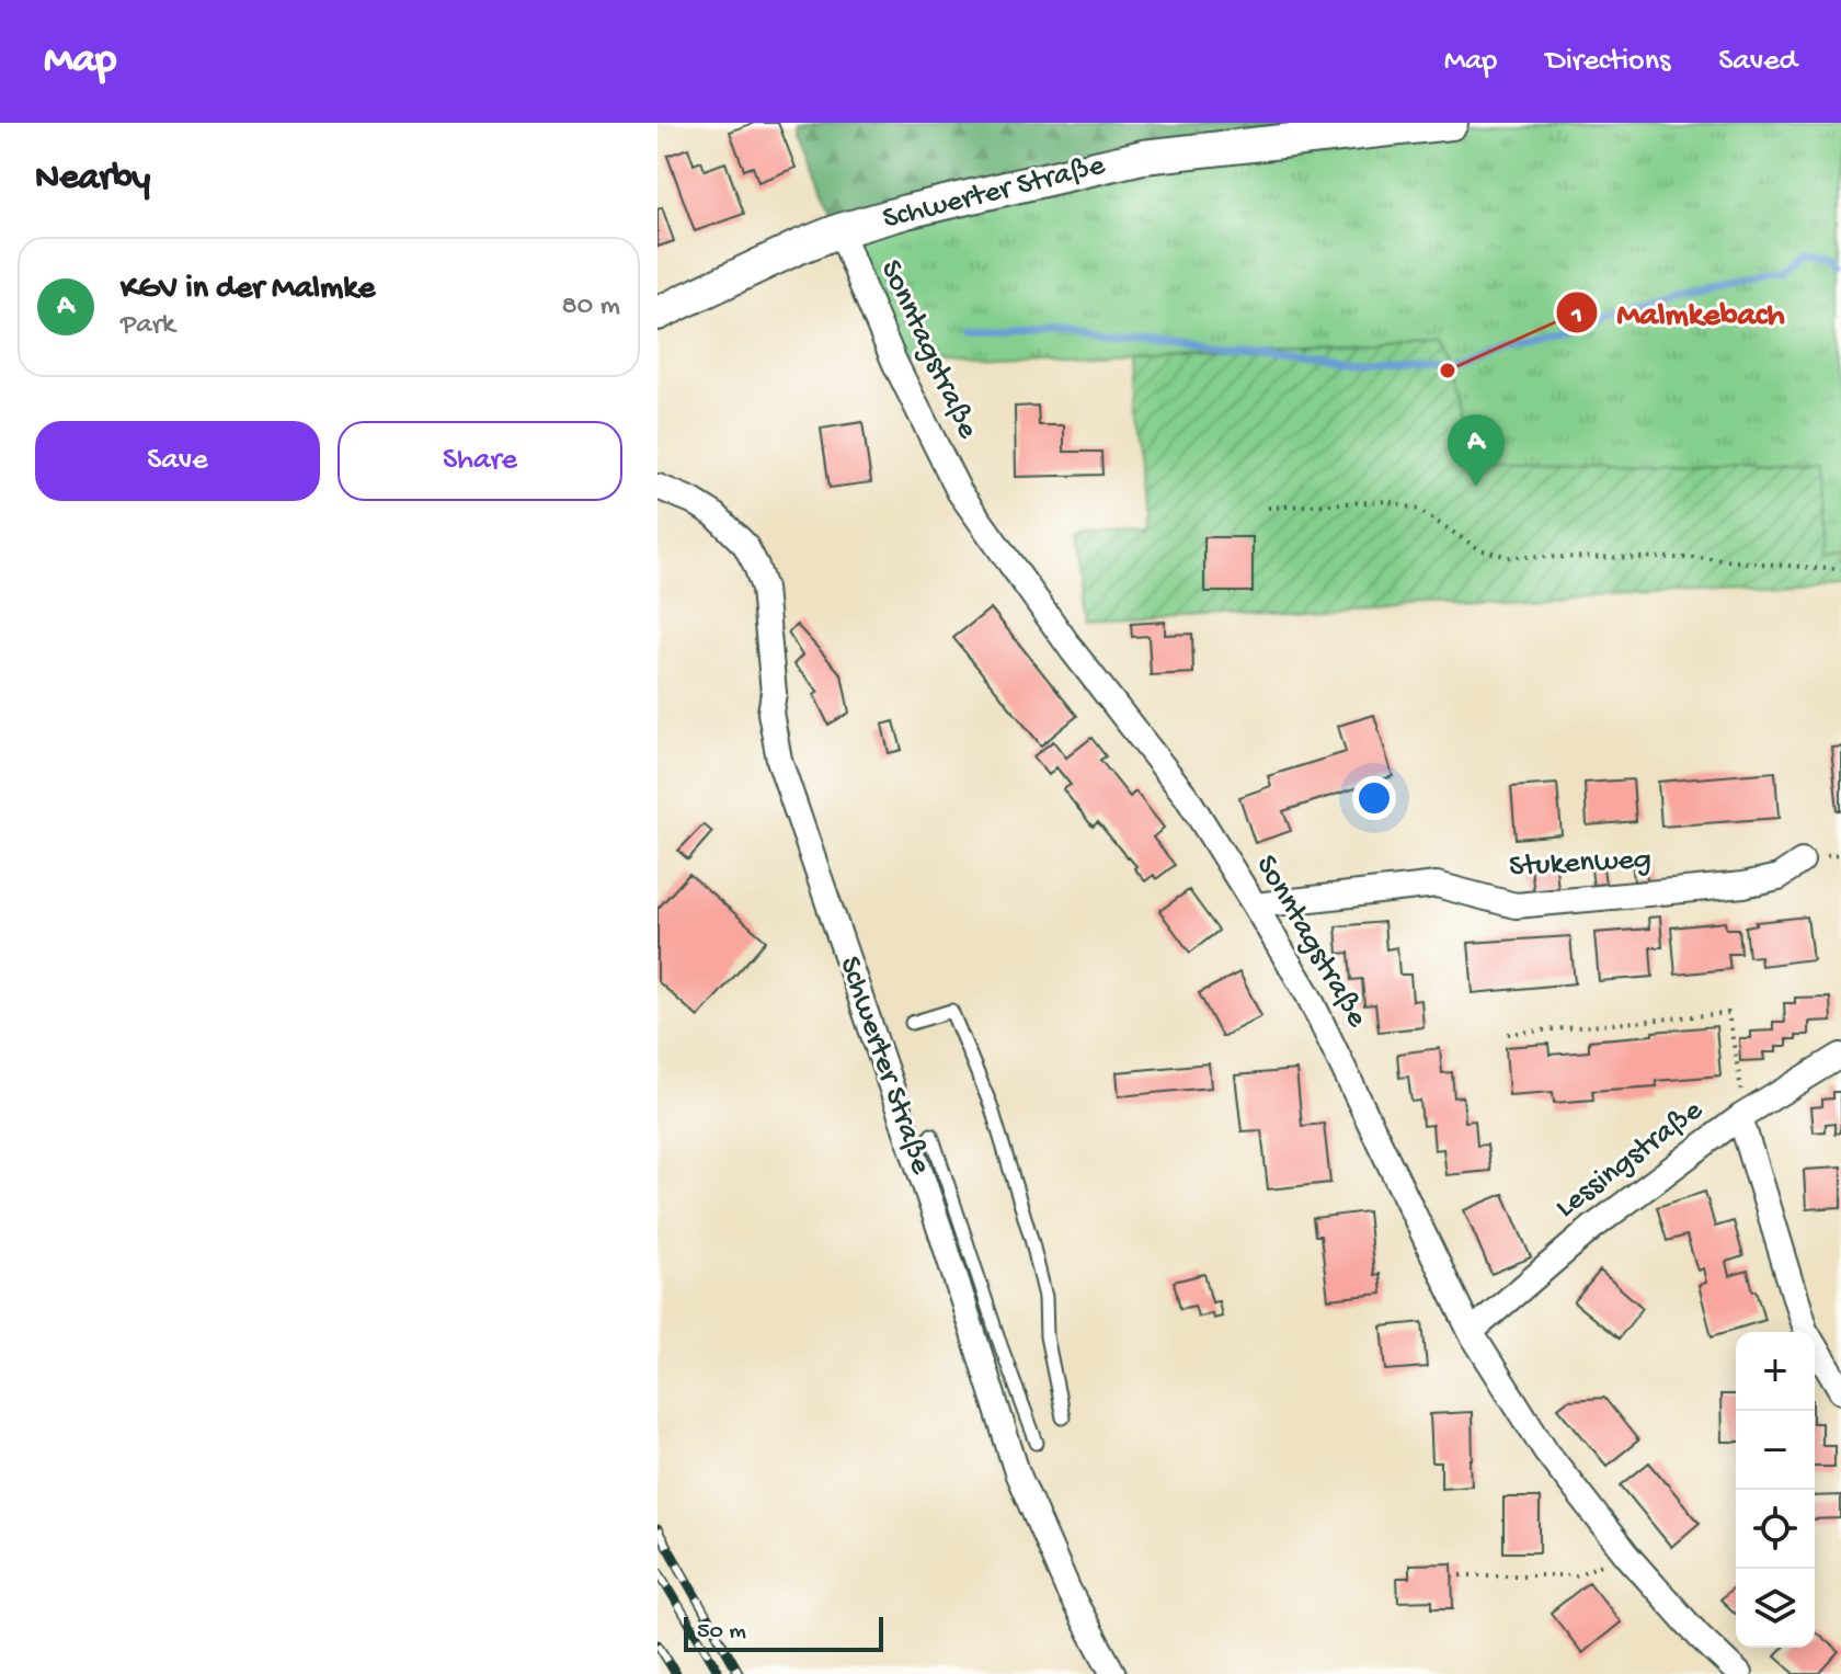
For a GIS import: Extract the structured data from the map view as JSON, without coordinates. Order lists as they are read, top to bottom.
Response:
{
  "streets": {
    "main road": ["Schwerter Straße"],
    "street": ["Sonntagstraße", "Stukenweg", "Lessingstraße"]
  },
  "crossings": [
    ["Schwerter Straße", "Sonntagstraße"],
    ["Sonntagstraße", "Stukenweg"],
    ["Sonntagstraße", "Lessingstraße"]
  ],
  "places": ["Malmkebach"],
  "scale_bar": "50 m",
  "page": {
    "header": "Map",
    "nav": ["Map", "Directions", "Saved"],
    "heading": "Nearby",
    "list": [
      {
        "mark": "A",
        "name": "KGV in der Malmke",
        "note": "Park",
        "value": "80 m"
      }
    ],
    "buttons": ["Save", "Share"],
    "pins": "A",
    "map_buttons": ["+", "−"],
    "scale": "50 m"
  }
}
